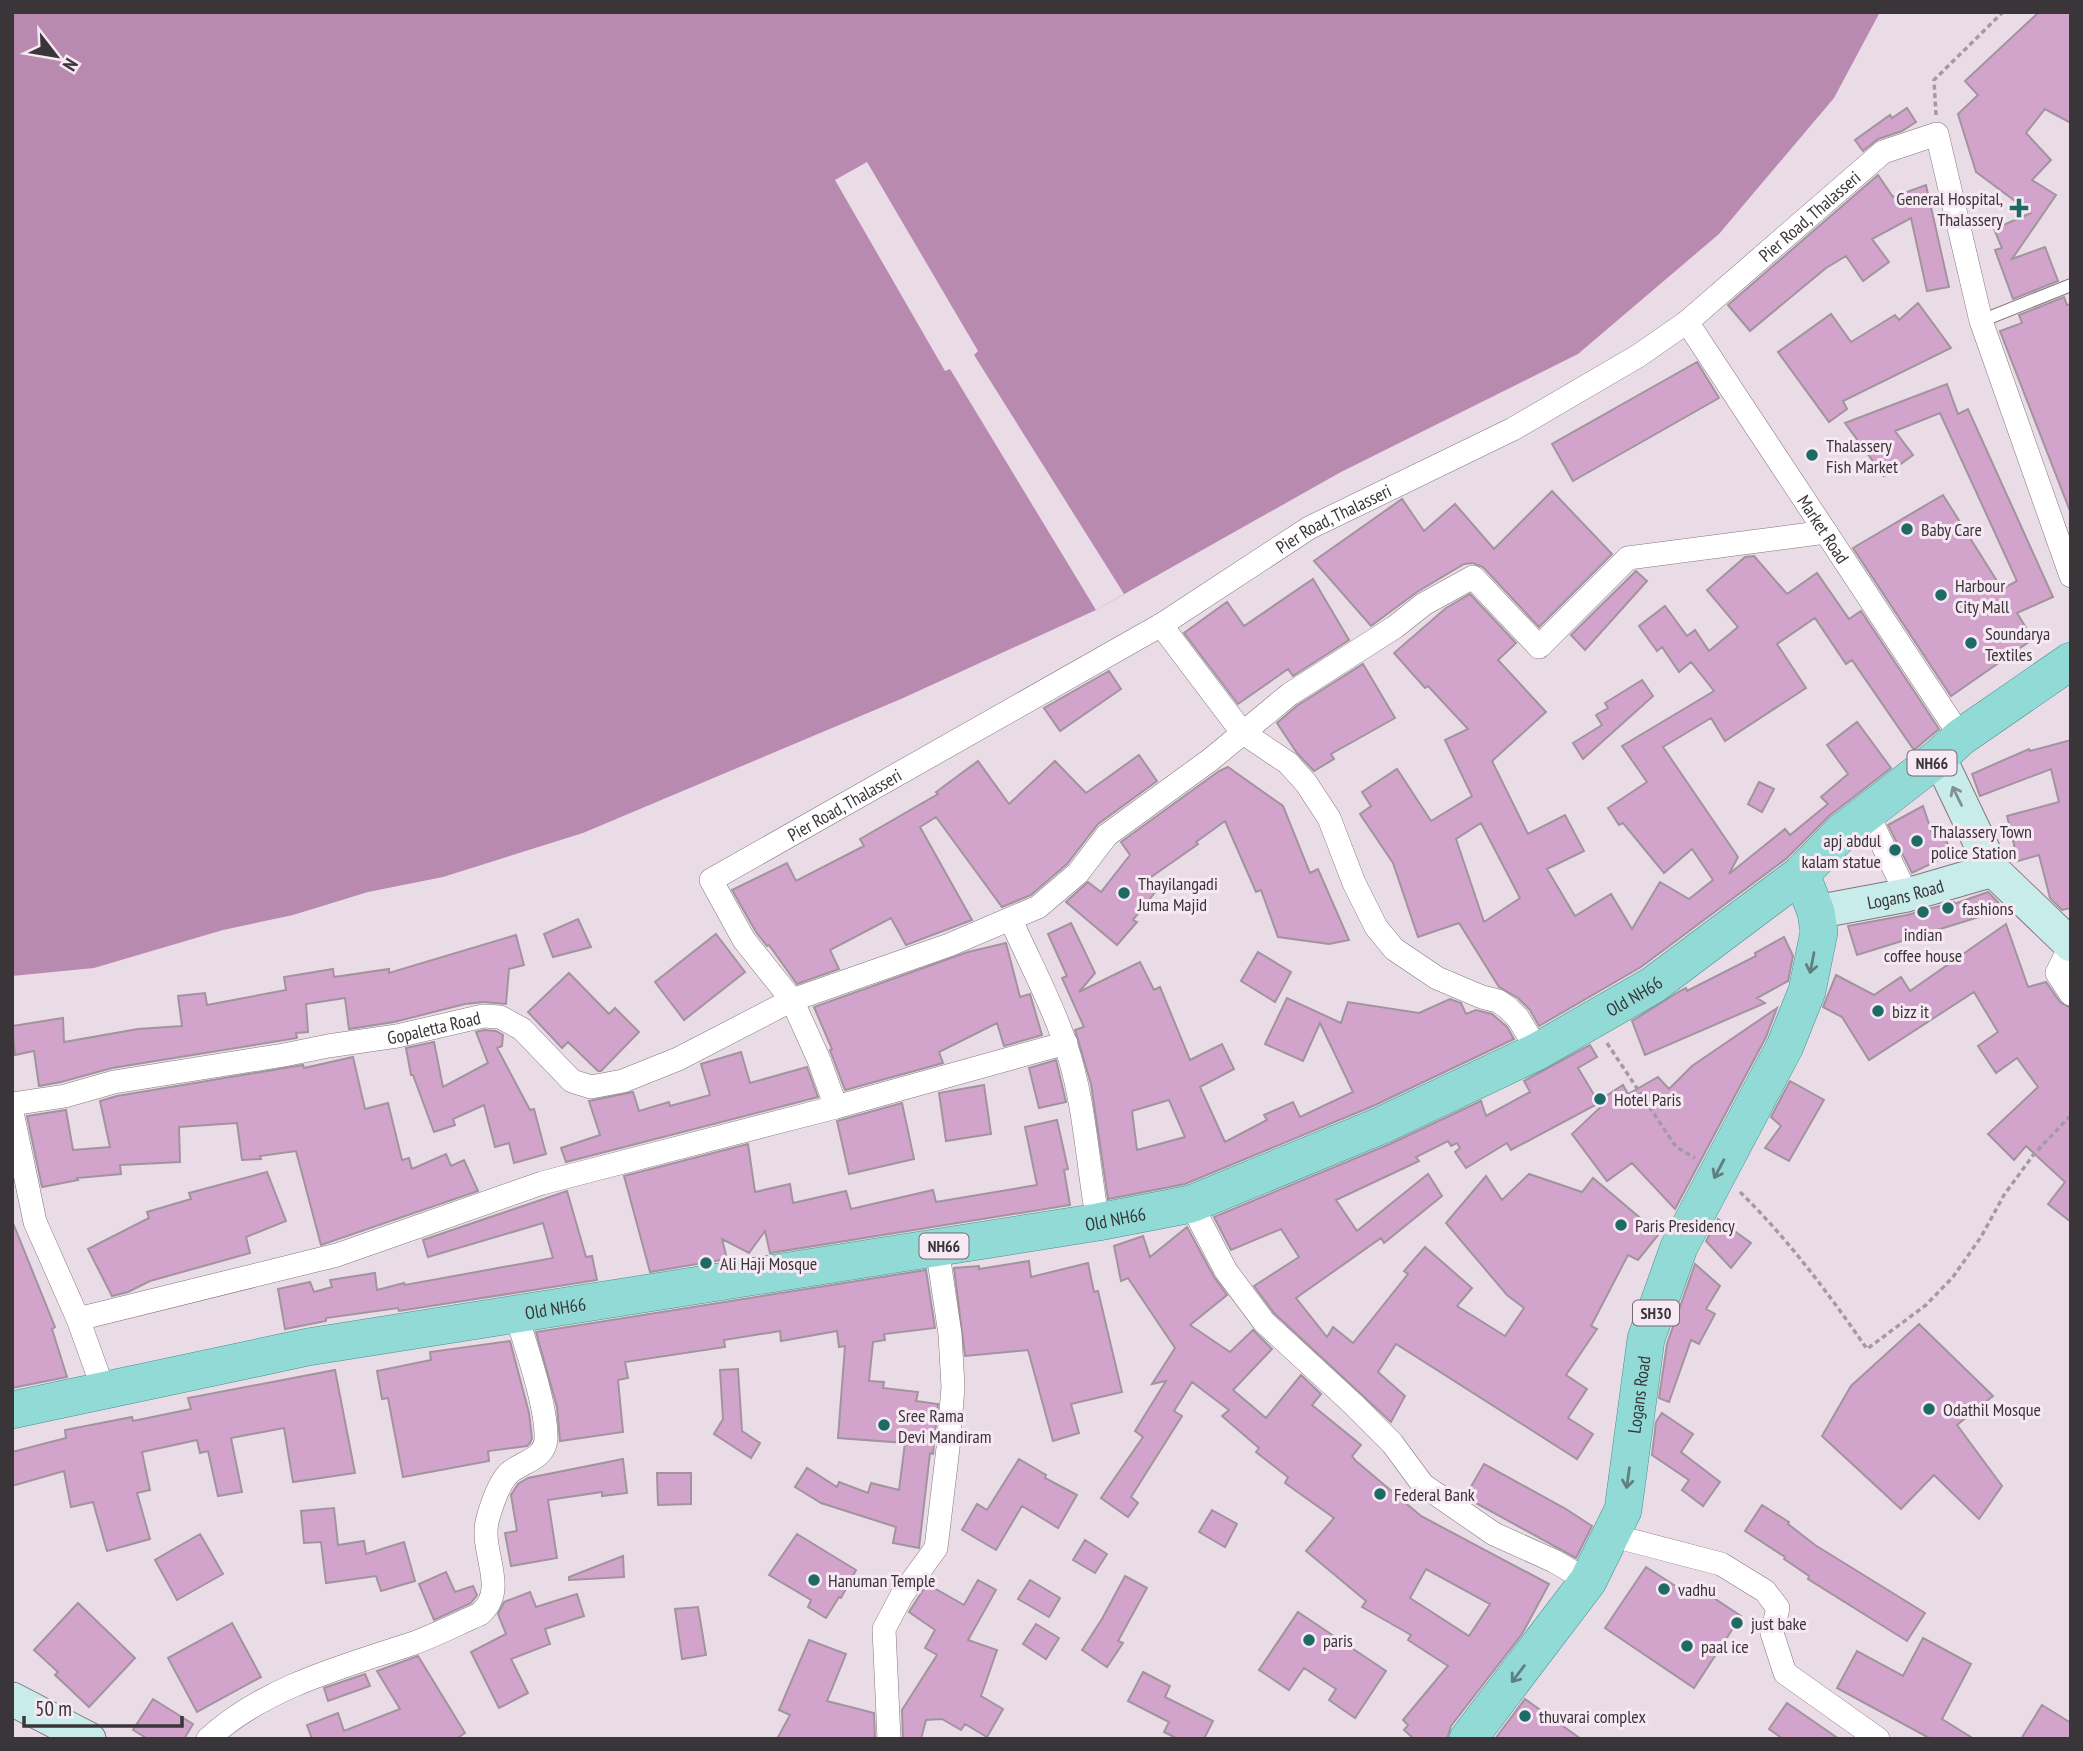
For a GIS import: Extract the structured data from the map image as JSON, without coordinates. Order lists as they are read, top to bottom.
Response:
{
  "streets": {
    "main road": [
      "NH66",
      "Logans Road",
      "Old NH66",
      "SH30"
    ],
    "street": ["Pier Road, Thalasseri", "Market Road", "Gopaletta Road"]
  },
  "crossings": [
    ["Pier Road, Thalasseri", "Market Road"],
    ["Pier Road, Thalasseri", "Gopaletta Road"],
    ["Market Road", "Old NH66"],
    ["Market Road", "Gopaletta Road"],
    ["Logans Road", "Old NH66"]
  ],
  "one_way": ["Logans Road"],
  "places": {
    "health": ["General Hospital, Thalassery"],
    "other": [
      "Thalassery Fish Market",
      "Baby Care",
      "Harbour City Mall",
      "Soundarya Textiles",
      "Thalassery Town police Station",
      "apj abdul kalam statue",
      "Thayilangadi Juma Majid",
      "fashions",
      "indian coffee house",
      "bizz it",
      "Hotel Paris",
      "Paris Presidency",
      "Ali Haji Mosque",
      "Odathil Mosque",
      "Sree Rama Devi Mandiram",
      "Federal Bank",
      "Hanuman Temple",
      "vadhu",
      "just bake",
      "paris",
      "paal ice",
      "thuvarai complex"
    ]
  },
  "scale_bar": "50 m",
  "north": "bottom right"
}
